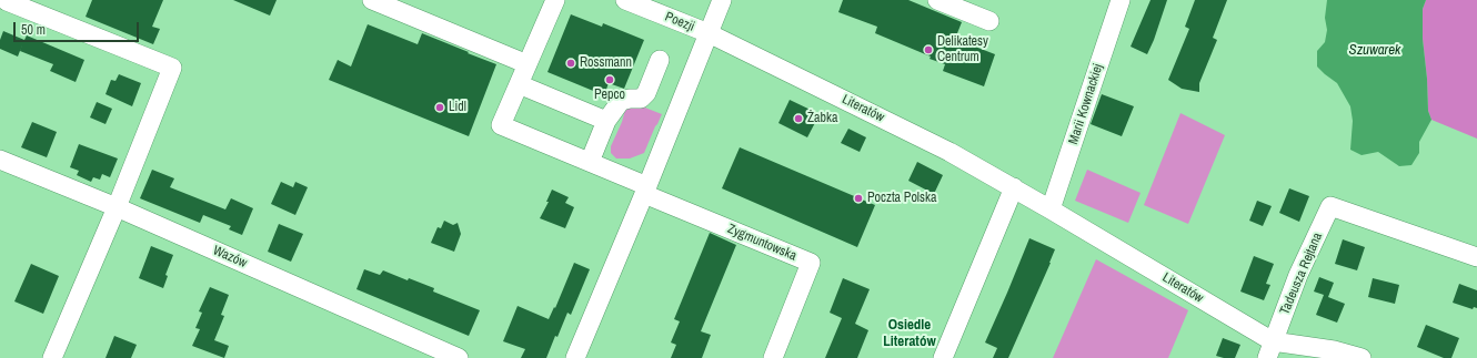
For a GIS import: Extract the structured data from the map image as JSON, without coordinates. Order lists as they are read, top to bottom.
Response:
{
  "streets": {
    "street": [
      "Poezji",
      "Marii Kownackiej",
      "Literatów",
      "Zygmuntowska",
      "Wazów",
      "Tadeusza Rejtana"
    ]
  },
  "crossings": [
    ["Poezji", "Literatów"],
    ["Marii Kownackiej", "Literatów"],
    ["Literatów", "Tadeusza Rejtana"]
  ],
  "districts": ["Osiedle Literatów"],
  "water": ["Szuwarek"],
  "places": [
    "Delikatesy Centrum",
    "Rossmann",
    "Pepco",
    "Lidl",
    "Żabka",
    "Poczta Polska"
  ],
  "scale_bar": "50 m"
}
